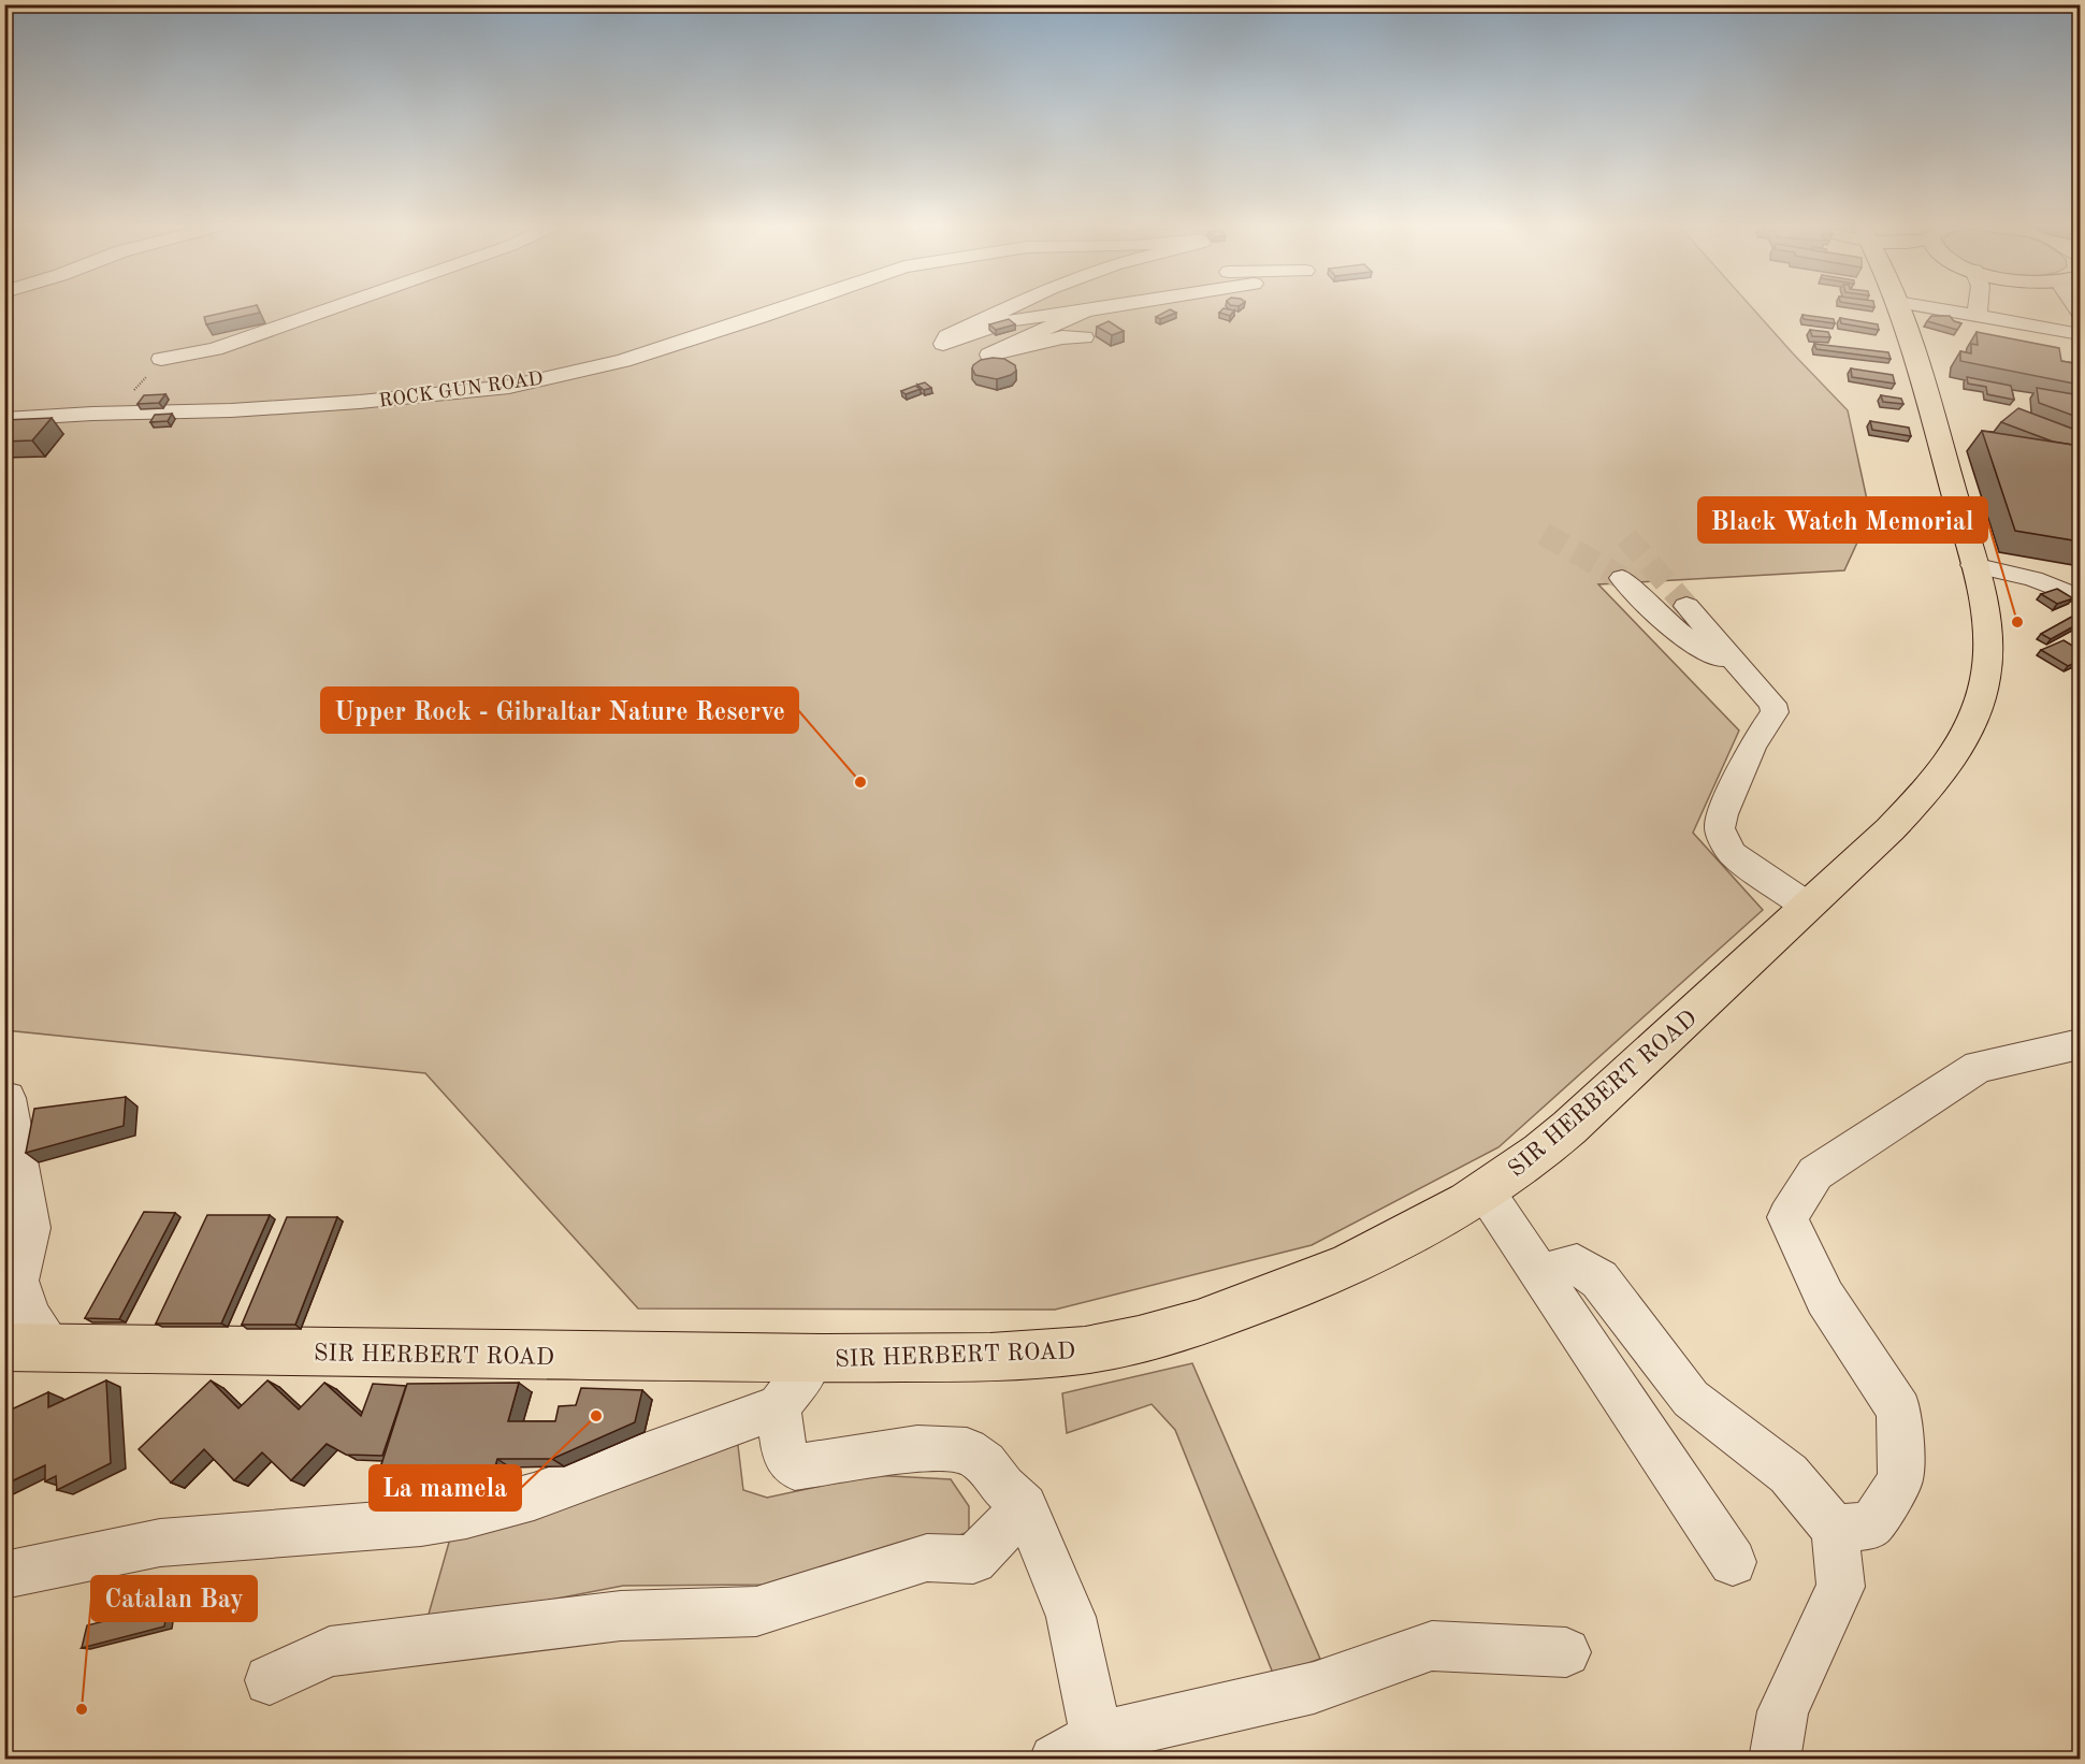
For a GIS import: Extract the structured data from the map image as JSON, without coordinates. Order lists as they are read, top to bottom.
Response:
{
  "streets": {
    "main road": ["SIR HERBERT ROAD"],
    "street": ["ROCK GUN ROAD"]
  },
  "places": [
    "Black Watch Memorial",
    "Upper Rock - Gibraltar Nature Reserve",
    "La mamela",
    "Catalan Bay"
  ]
}
